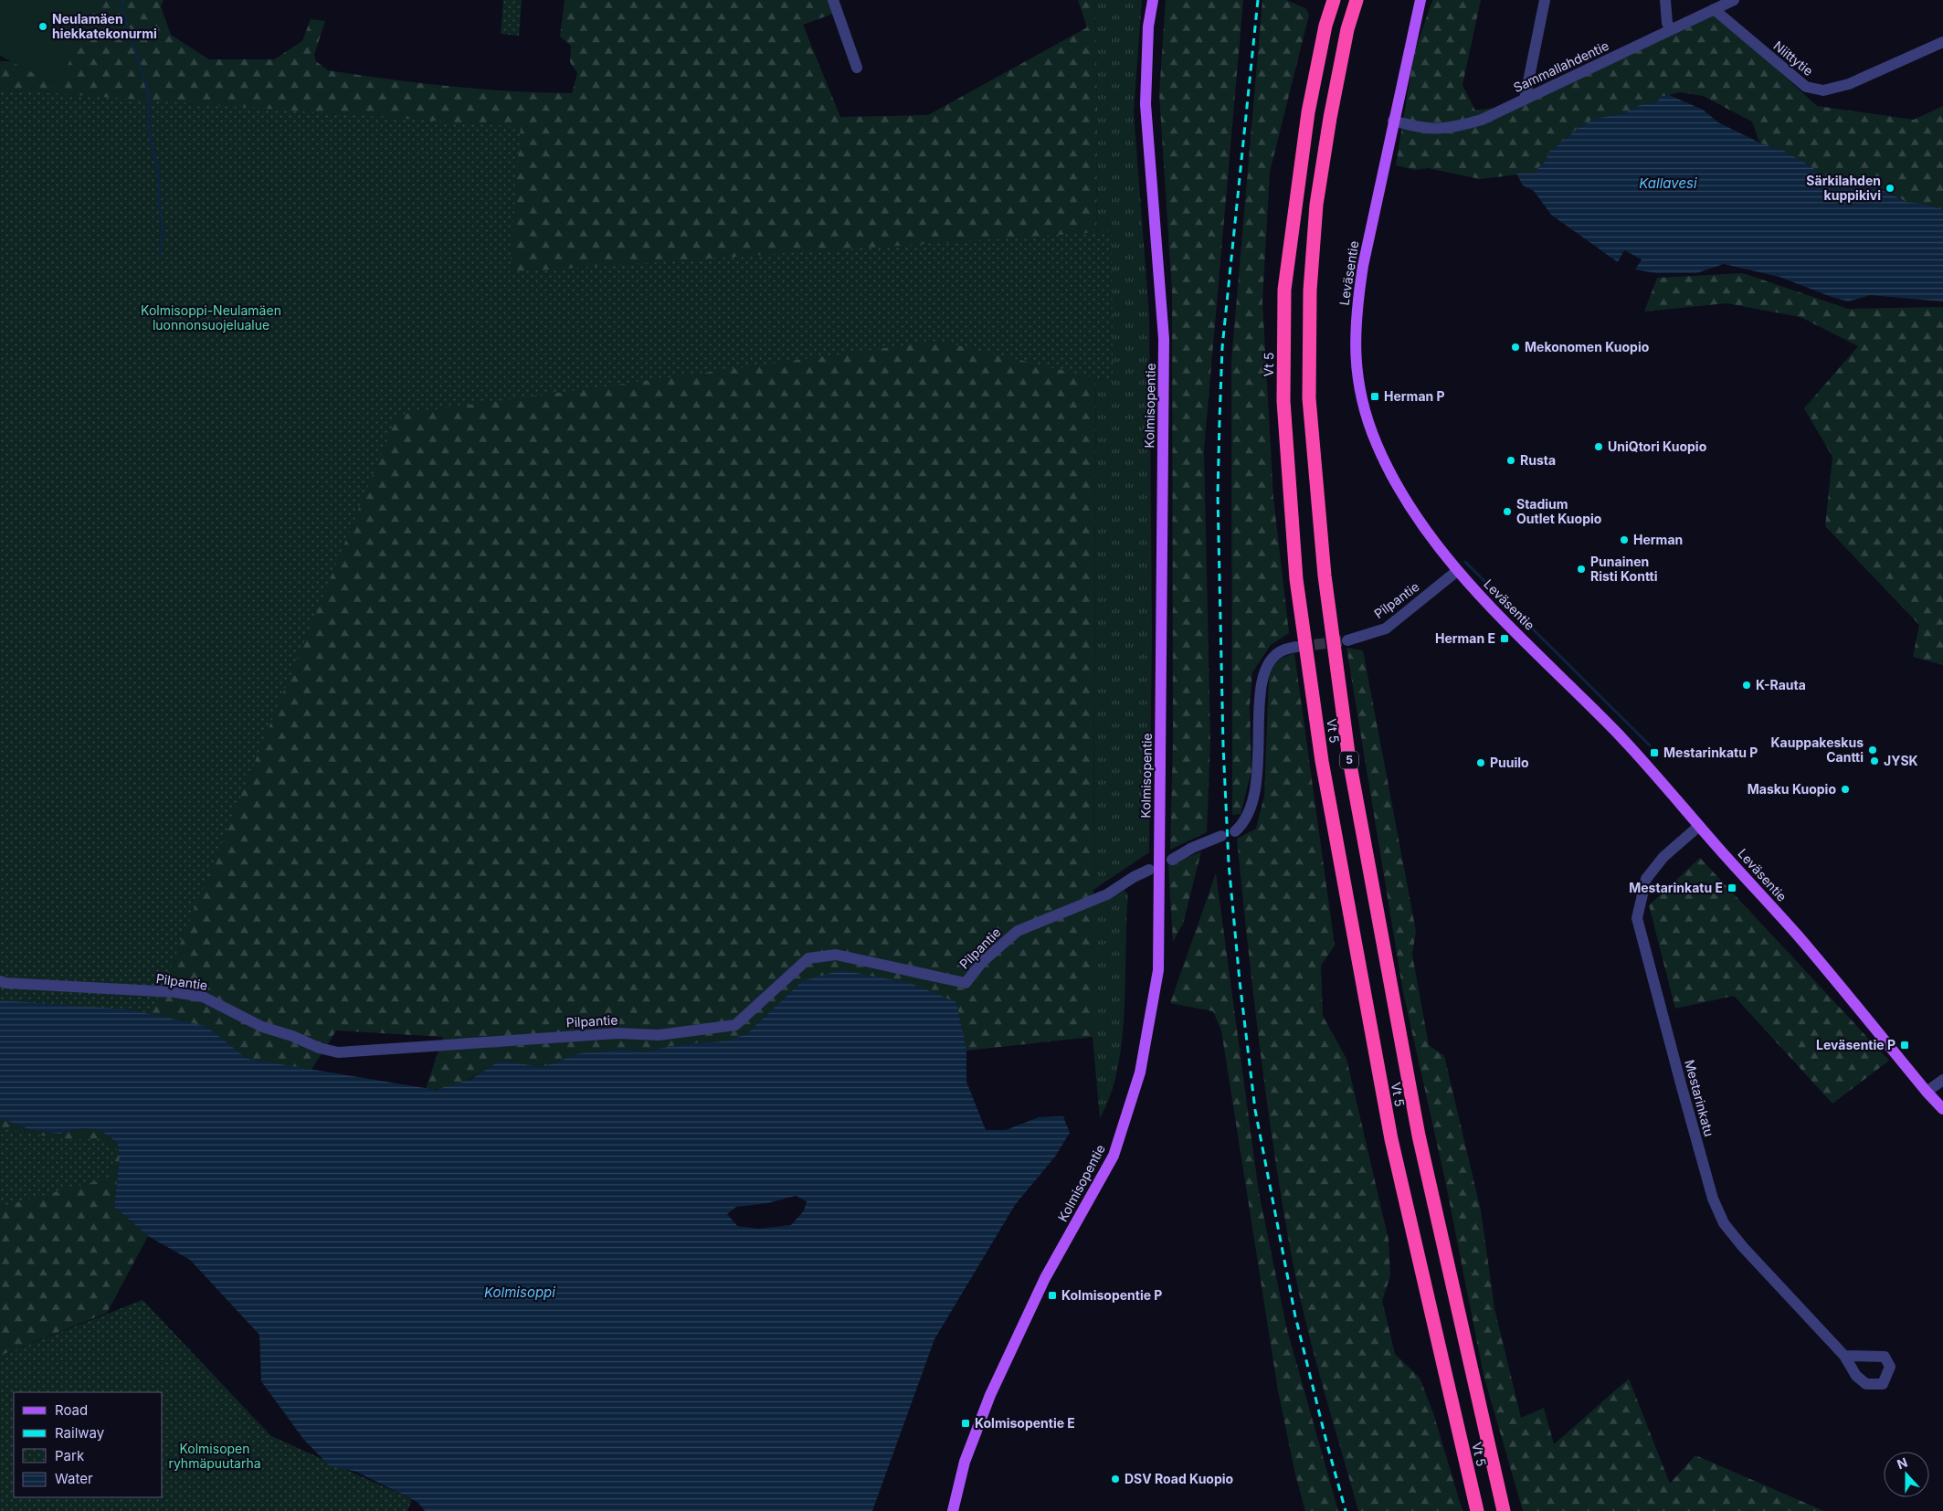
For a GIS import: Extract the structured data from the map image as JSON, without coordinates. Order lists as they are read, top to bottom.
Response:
{
  "streets": {
    "highway": ["Vt 5", "5"],
    "main road": ["Leväsentie", "Kolmisopentie"],
    "street": [
      "Niittytie",
      "Sammallahdentie",
      "Pilpantie",
      "Mestarinkatu"
    ]
  },
  "crossings": [
    ["Niittytie", "Sammallahdentie"],
    ["Sammallahdentie", "Leväsentie"],
    ["Leväsentie", "Pilpantie"],
    ["Leväsentie", "Mestarinkatu"]
  ],
  "water": ["Kallavesi", "Kolmisoppi"],
  "parks": ["Kolmisoppi-Neulamäen luonnonsuojelualue", "Kolmisopen ryhmäpuutarha"],
  "places": {
    "other": [
      "Neulamäen hiekkatekonurmi",
      "Särkilahden kuppikivi",
      "Mekonomen Kuopio",
      "UniQtori Kuopio",
      "Rusta",
      "Stadium Outlet Kuopio",
      "Herman",
      "Punainen Risti Kontti",
      "K-Rauta",
      "Kauppakeskus Cantti",
      "JYSK",
      "Puuilo",
      "Masku Kuopio",
      "DSV Road Kuopio"
    ],
    "transit": [
      "Herman P",
      "Herman E",
      "Mestarinkatu P",
      "Mestarinkatu E",
      "Leväsentie P",
      "Kolmisopentie P",
      "Kolmisopentie E"
    ]
  },
  "legend": [
    "Road",
    "Railway",
    "Park",
    "Water"
  ],
  "north": "top"
}
